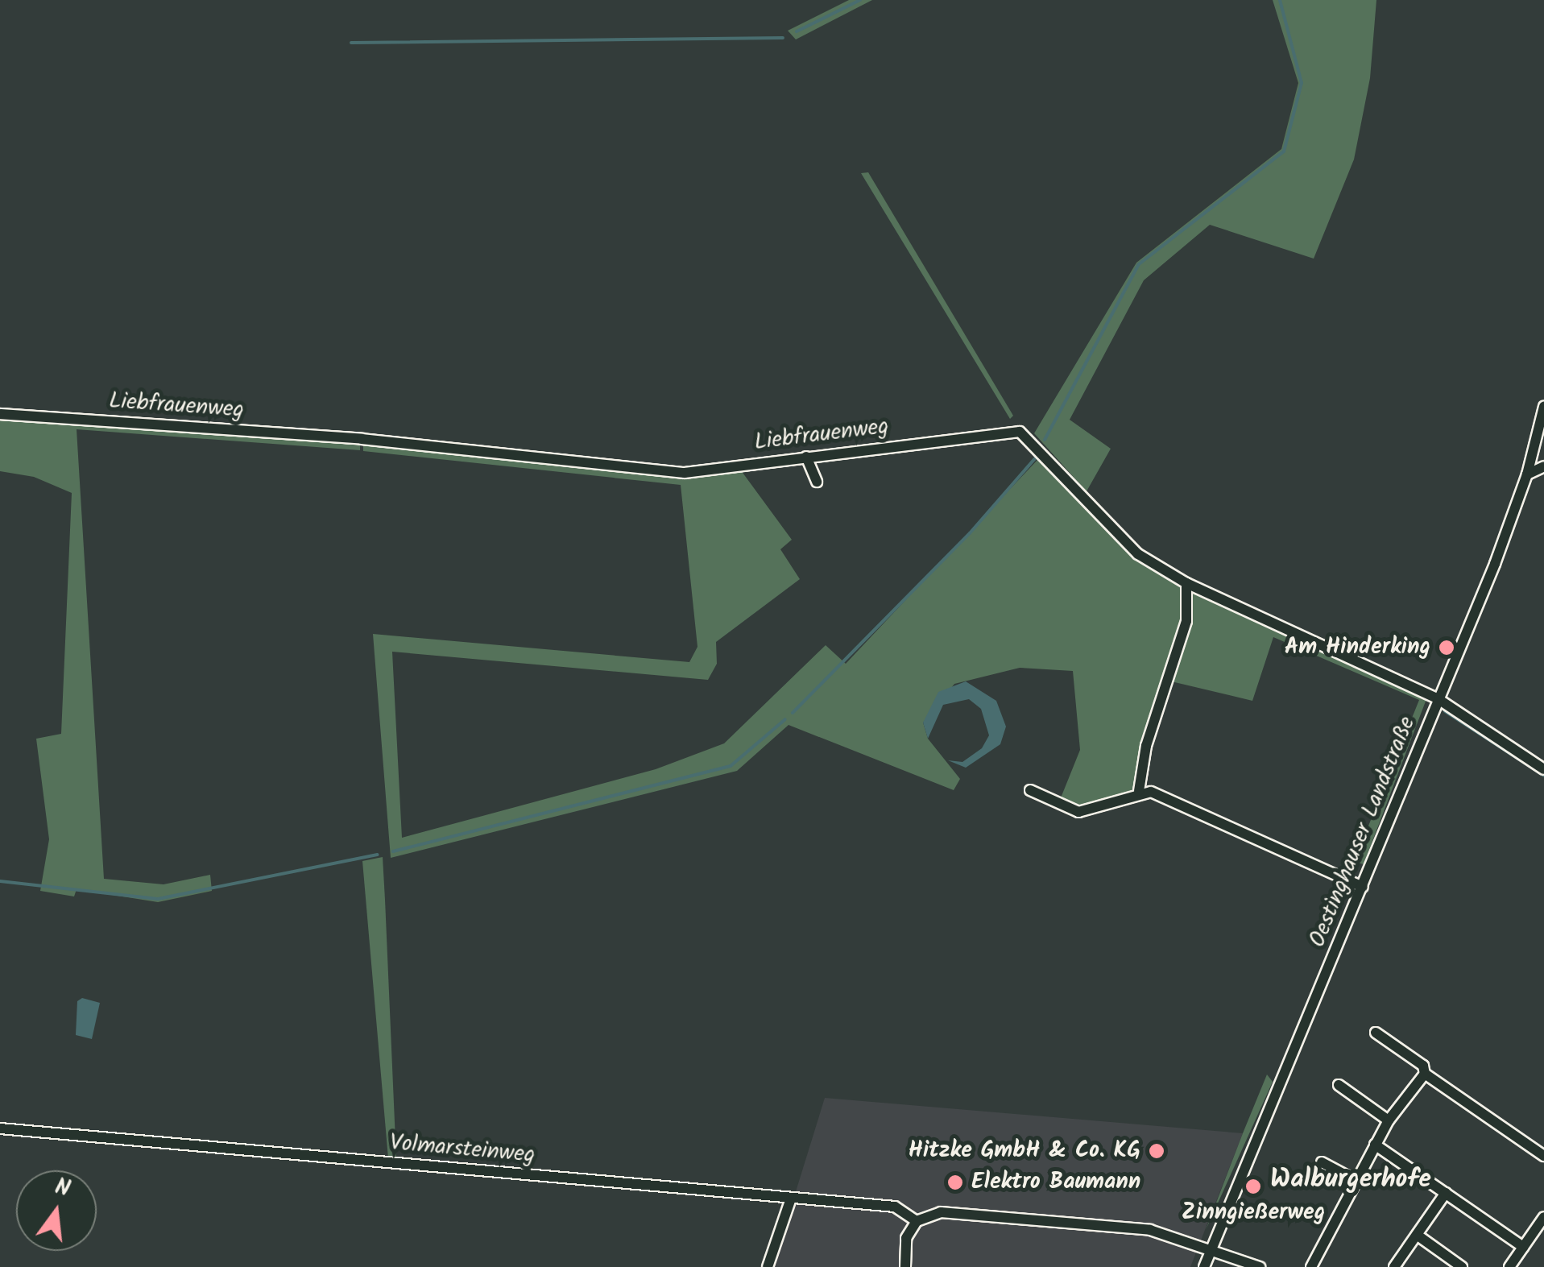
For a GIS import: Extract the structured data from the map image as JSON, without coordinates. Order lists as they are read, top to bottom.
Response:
{
  "streets": {
    "street": ["Liebfrauenweg", "Oestinghauser Landstraße", "Volmarsteinweg"]
  },
  "crossings": [
    ["Liebfrauenweg", "Oestinghauser Landstraße"]
  ],
  "districts": ["Walburgerhofe"],
  "places": [
    "Am Hinderking",
    "Hitzke GmbH & Co. KG",
    "Elektro Baumann",
    "Zinngießerweg"
  ],
  "north": "top"
}
